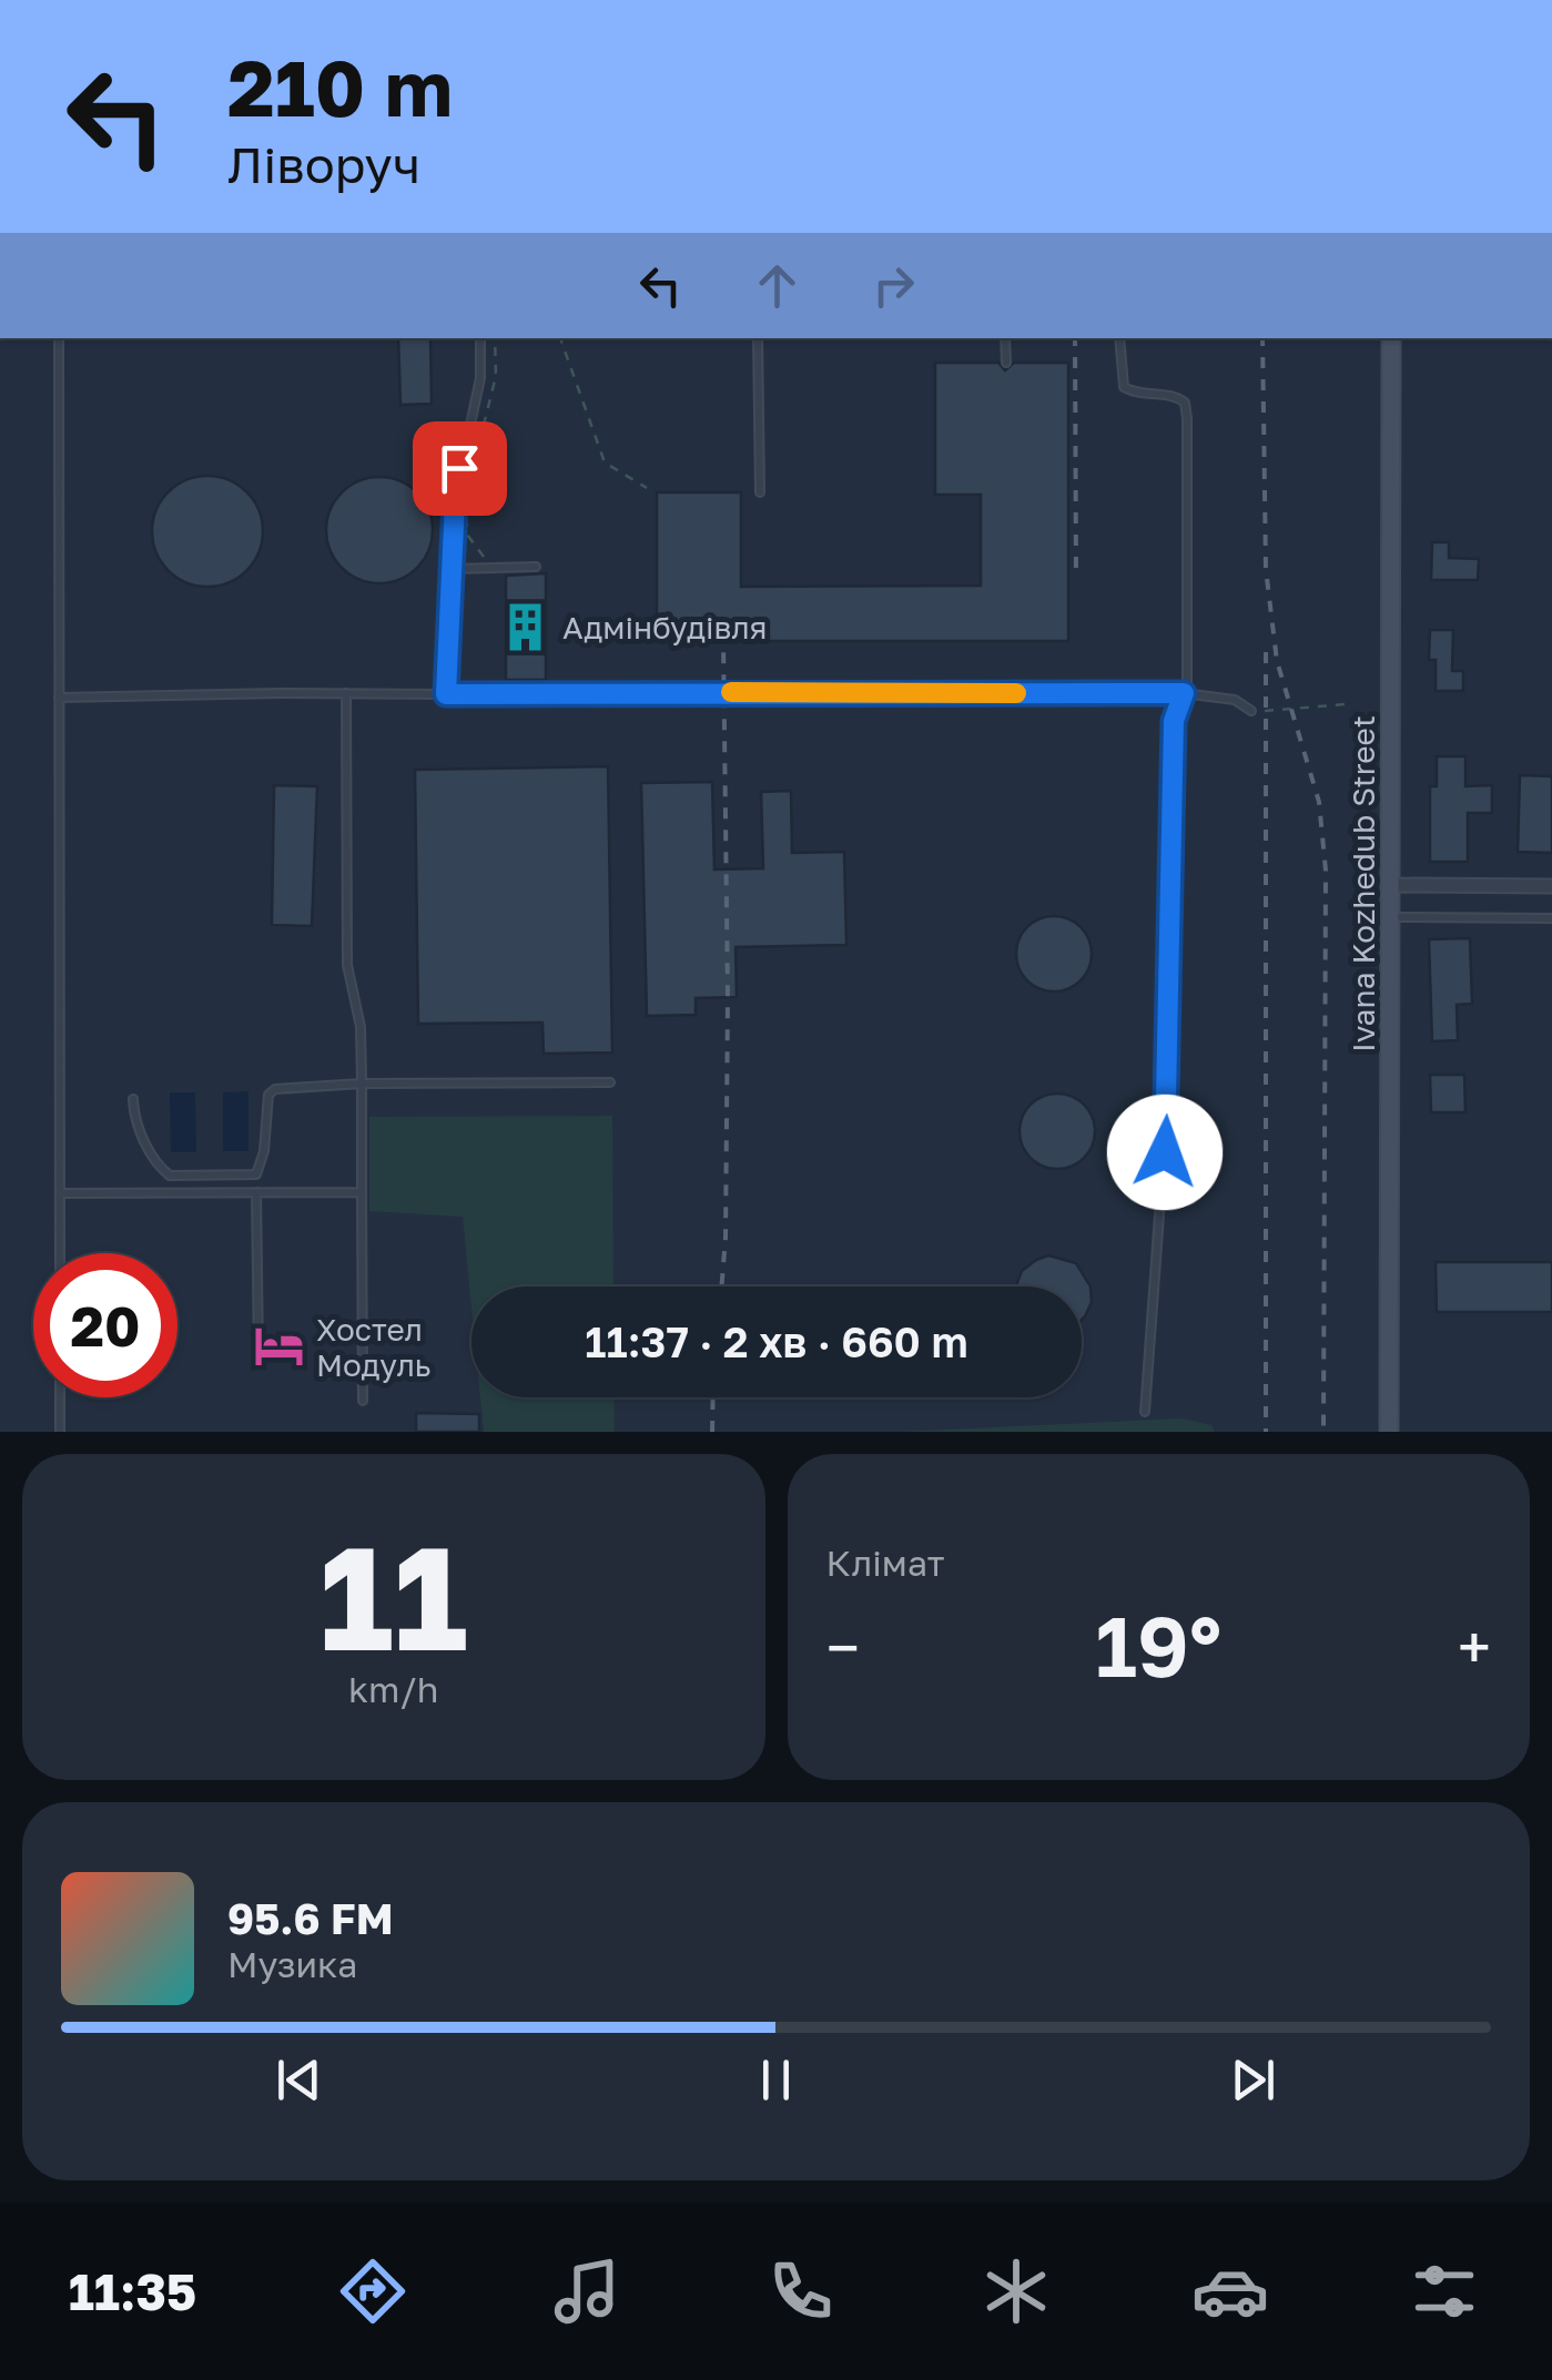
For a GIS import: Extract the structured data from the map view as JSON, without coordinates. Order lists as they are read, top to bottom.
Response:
{
  "streets": {
    "street": ["Ivana Kozhedub Street"]
  },
  "places": {
    "building": ["Адмінбудівля"],
    "hotel": ["Хостел Модуль"]
  },
  "page": {
    "turn": ["210 m", "Ліворуч"],
    "limit": "20",
    "trip": "11:37 · 2 хв · 660 m",
    "tile": [
      ["11", "km/h"],
      "Клімат"
    ],
    "heat": ["−", "19°", "+"],
    "song": ["95.6 FM", "Музика"],
    "tabs": "11:35"
  }
}
